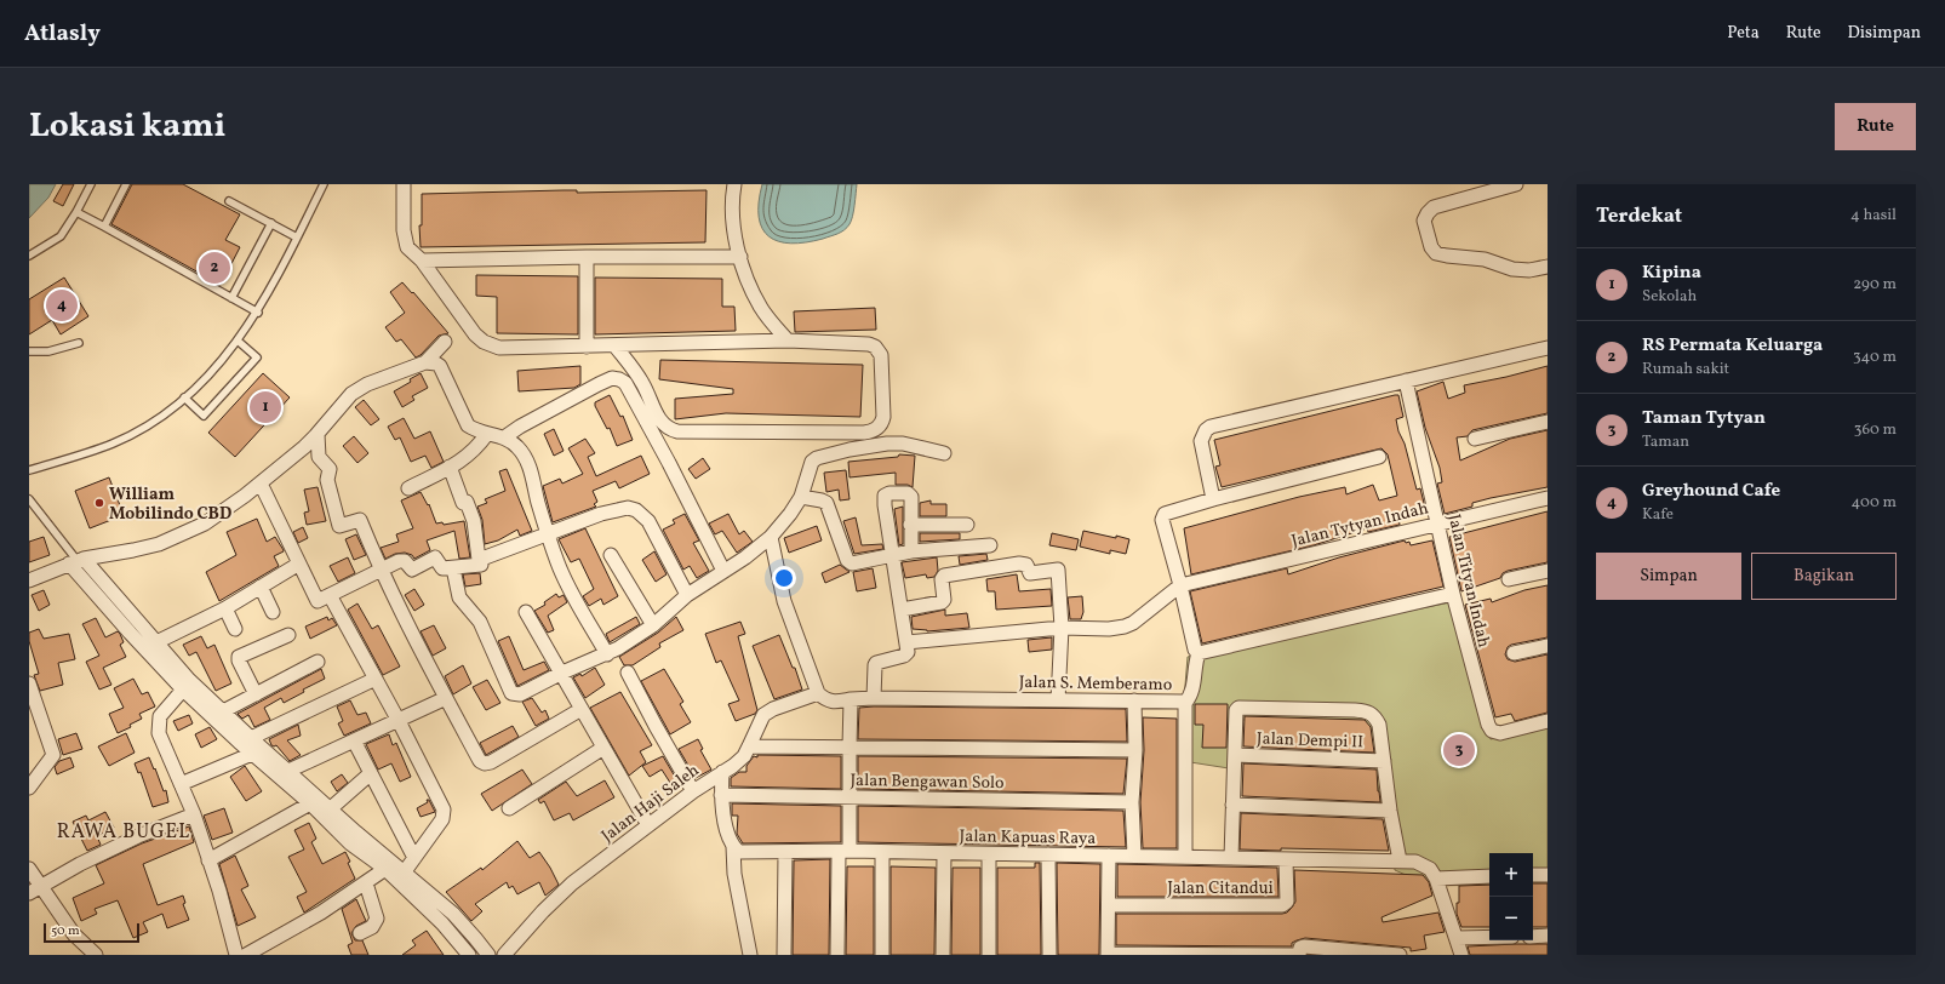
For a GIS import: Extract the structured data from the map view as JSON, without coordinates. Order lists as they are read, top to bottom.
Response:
{
  "streets": {
    "street": [
      "Jalan Tytyan Indah",
      "Jalan Tityan Indah",
      "Jalan S. Memberamo",
      "Jalan Dempi II",
      "Jalan Bengawan Solo",
      "Jalan Haji Saleh",
      "Jalan Kapuas Raya",
      "Jalan Citandui"
    ]
  },
  "crossings": [
    ["Jalan Tytyan Indah", "Jalan Tityan Indah"],
    ["Jalan S. Memberamo", "Jalan Haji Saleh"],
    ["Jalan S. Memberamo", "Jalan Kapuas Raya"],
    ["Jalan Kapuas Raya", "Jalan Citandui"]
  ],
  "districts": ["RAWA BUGEL"],
  "places": ["William Mobilindo CBD"],
  "scale_bar": "50 m",
  "page": {
    "header": "Atlasly",
    "nav": ["Peta", "Rute", "Disimpan"],
    "title": "Lokasi kami",
    "buttons": [
      "Rute",
      ["Simpan", "Bagikan"]
    ],
    "heading": ["Terdekat", "4 hasil"],
    "list": [
      {
        "mark": "1",
        "name": "Kipina",
        "note": "Sekolah",
        "value": "290 m"
      },
      {
        "mark": "2",
        "name": "RS Permata Keluarga",
        "note": "Rumah sakit",
        "value": "340 m"
      },
      {
        "mark": "3",
        "name": "Taman Tytyan",
        "note": "Taman",
        "value": "360 m"
      },
      {
        "mark": "4",
        "name": "Greyhound Cafe",
        "note": "Kafe",
        "value": "400 m"
      }
    ],
    "pins": [
      "2",
      "4",
      "1",
      "3"
    ],
    "map_buttons": ["+", "−"],
    "scale": "50 m"
  }
}
